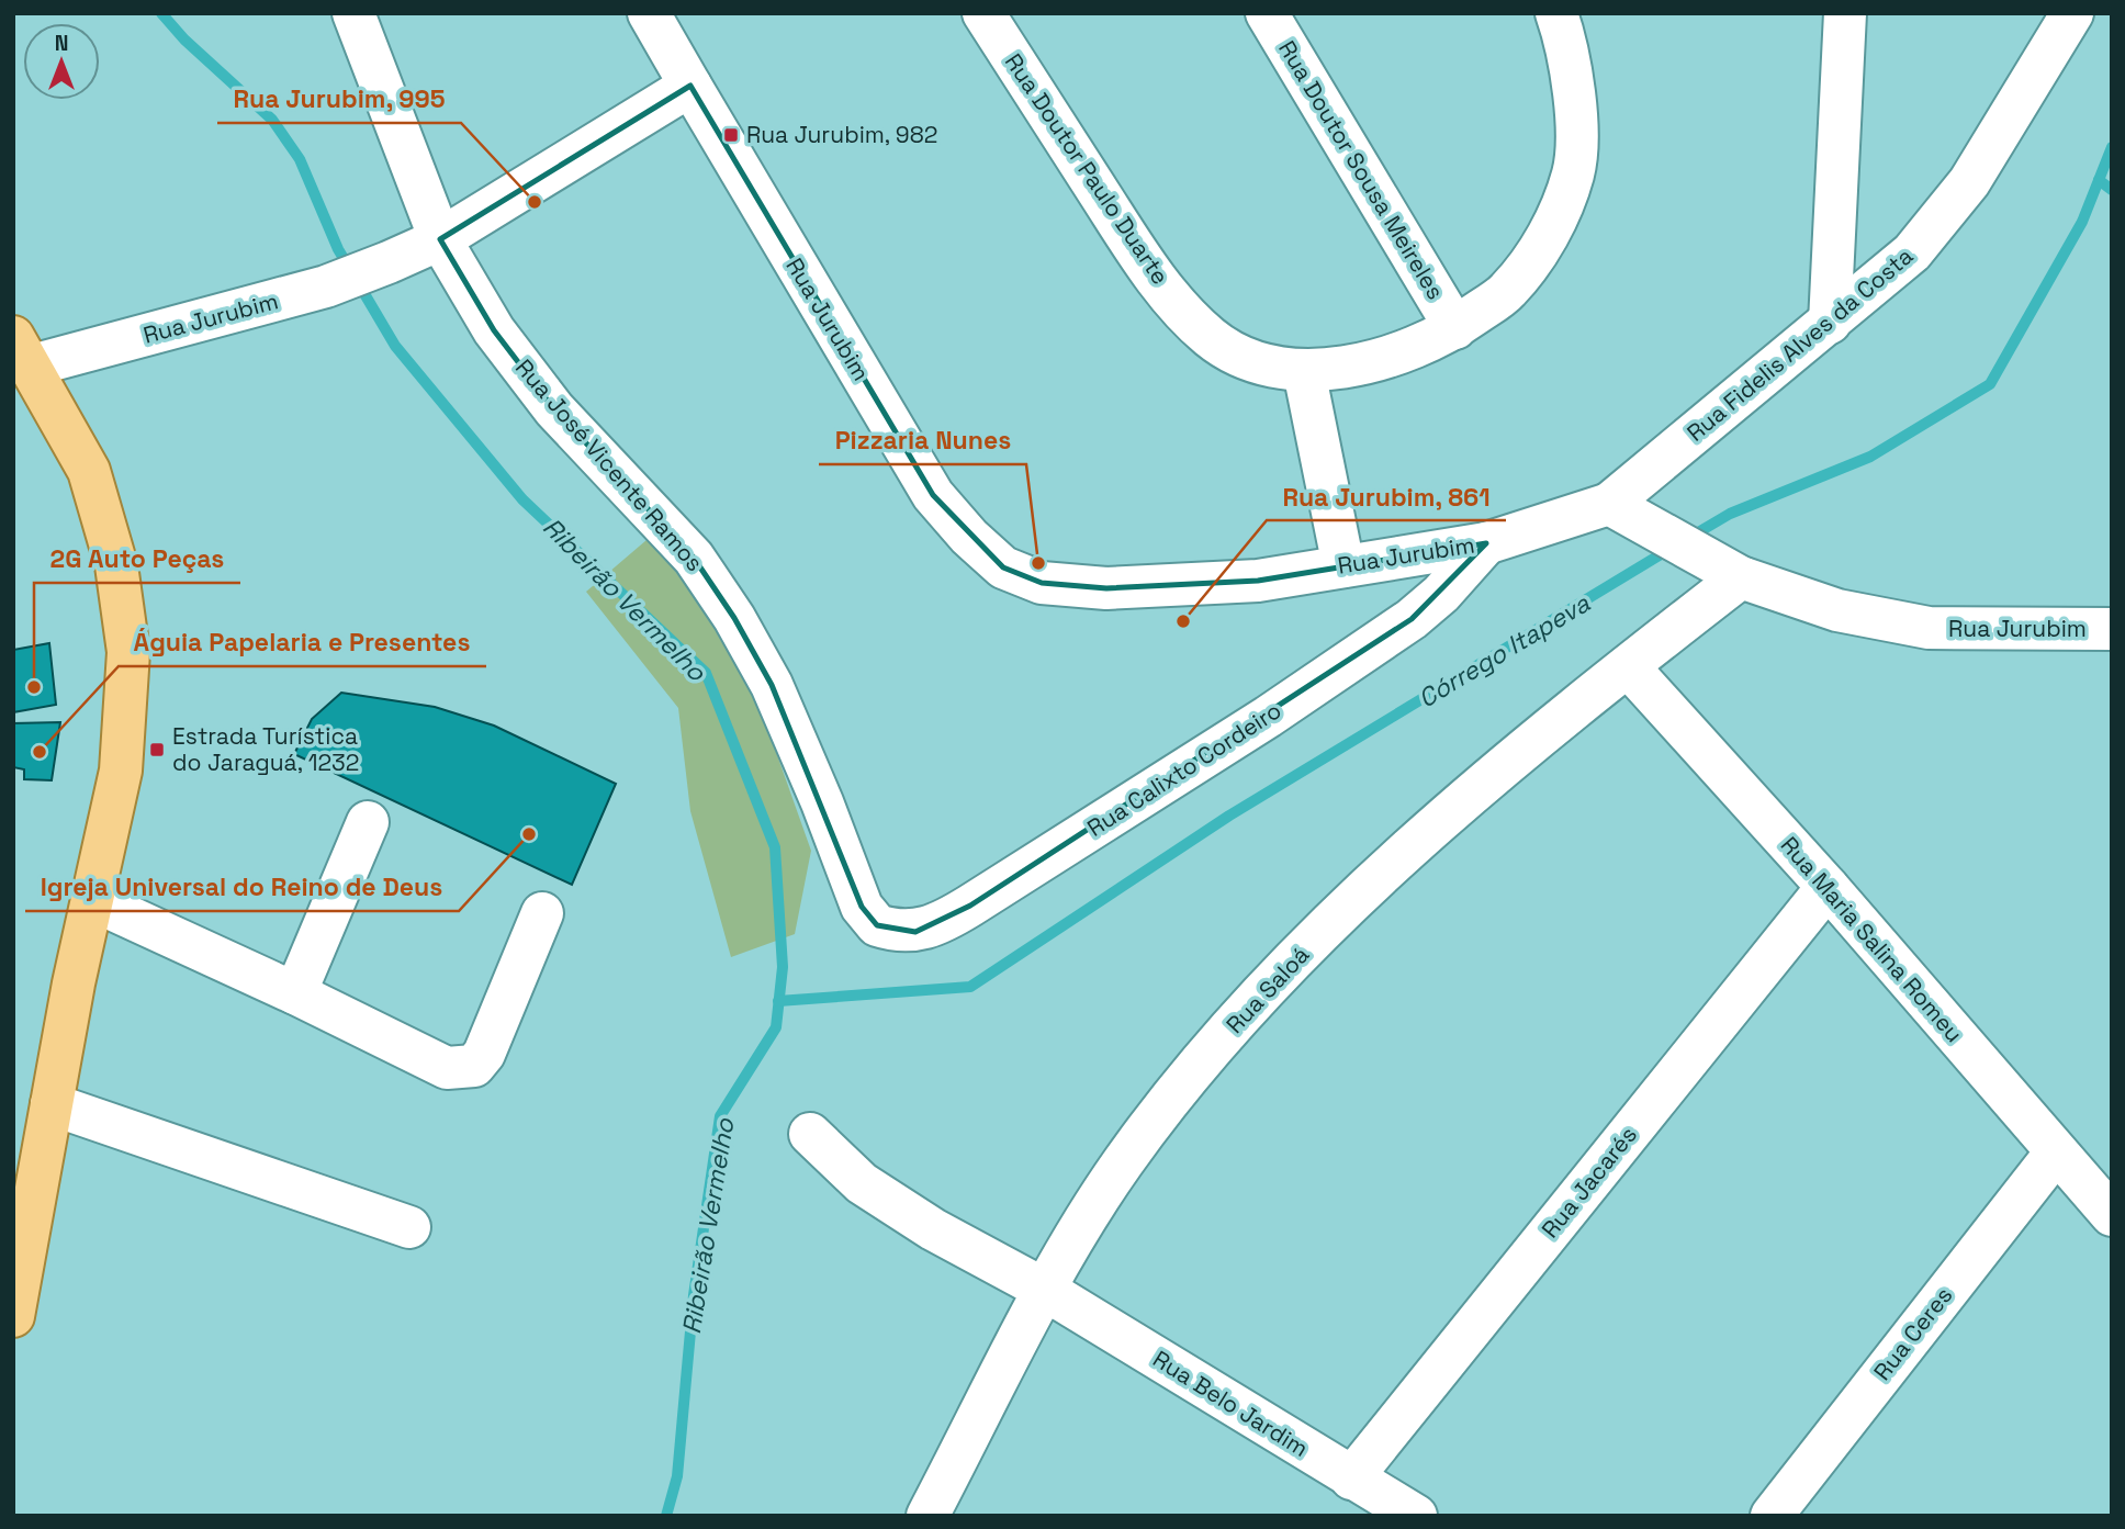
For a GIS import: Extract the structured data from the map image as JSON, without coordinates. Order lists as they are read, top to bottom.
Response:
{
  "streets": {
    "street": [
      "Rua Doutor Paulo Duarte",
      "Rua Doutor Sousa Meireles",
      "Rua Jurubim",
      "Rua Fidelis Alves da Costa",
      "Rua José Vicente Ramos",
      "Rua Calixto Cordeiro",
      "Rua Maria Salina Romeu",
      "Rua Saloá",
      "Rua Jacarés",
      "Rua Ceres",
      "Rua Belo Jardim"
    ]
  },
  "crossings": [
    ["Rua Doutor Paulo Duarte", "Rua Doutor Sousa Meireles"],
    ["Rua Jurubim", "Rua Fidelis Alves da Costa"],
    ["Rua Jurubim", "Rua José Vicente Ramos"],
    ["Rua Jurubim", "Rua Calixto Cordeiro"],
    ["Rua Jurubim", "Rua Saloá"],
    ["Rua José Vicente Ramos", "Rua Calixto Cordeiro"],
    ["Rua Maria Salina Romeu", "Rua Saloá"],
    ["Rua Maria Salina Romeu", "Rua Jacarés"],
    ["Rua Maria Salina Romeu", "Rua Ceres"],
    ["Rua Saloá", "Rua Belo Jardim"],
    ["Rua Jacarés", "Rua Belo Jardim"]
  ],
  "water": ["Ribeirão Vermelho", "Córrego Itapeva"],
  "places": {
    "transit": ["Rua Jurubim, 982", "Estrada Turística do Jaraguá, 1232"],
    "other": [
      "Rua Jurubim, 995",
      "Pizzaria Nunes",
      "Rua Jurubim, 861",
      "2G Auto Peças",
      "Águia Papelaria e Presentes",
      "Igreja Universal do Reino de Deus"
    ]
  },
  "north": "top"
}
